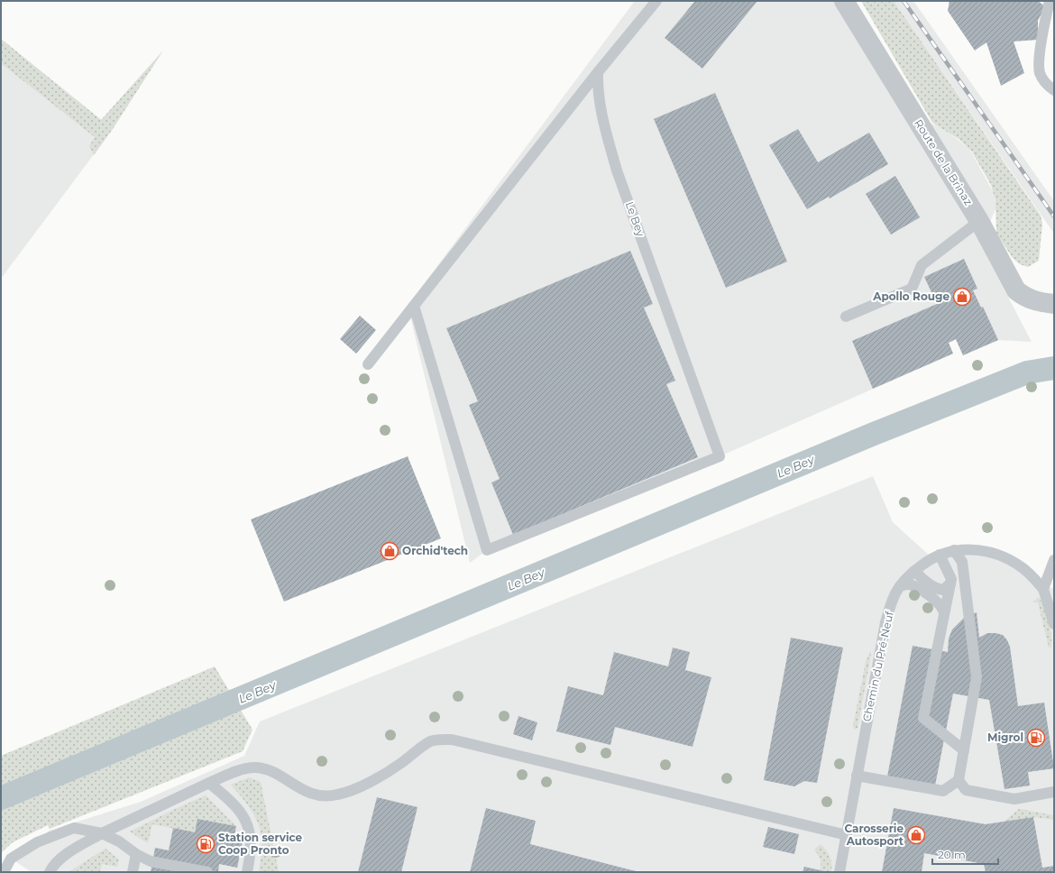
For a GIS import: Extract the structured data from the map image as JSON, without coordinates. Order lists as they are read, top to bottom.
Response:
{
  "streets": {
    "street": ["Route de la Brinaz"],
    "lane": ["Le Bey", "Chemin du Pré-Neuf"]
  },
  "water": ["Le Bey"],
  "places": {
    "shop": ["Apollo Rouge", "Orchid'tech", "Carosserie Autosport"],
    "fuel station": ["Migrol", "Station service Coop Pronto"]
  },
  "scale_bar": "20 m"
}
